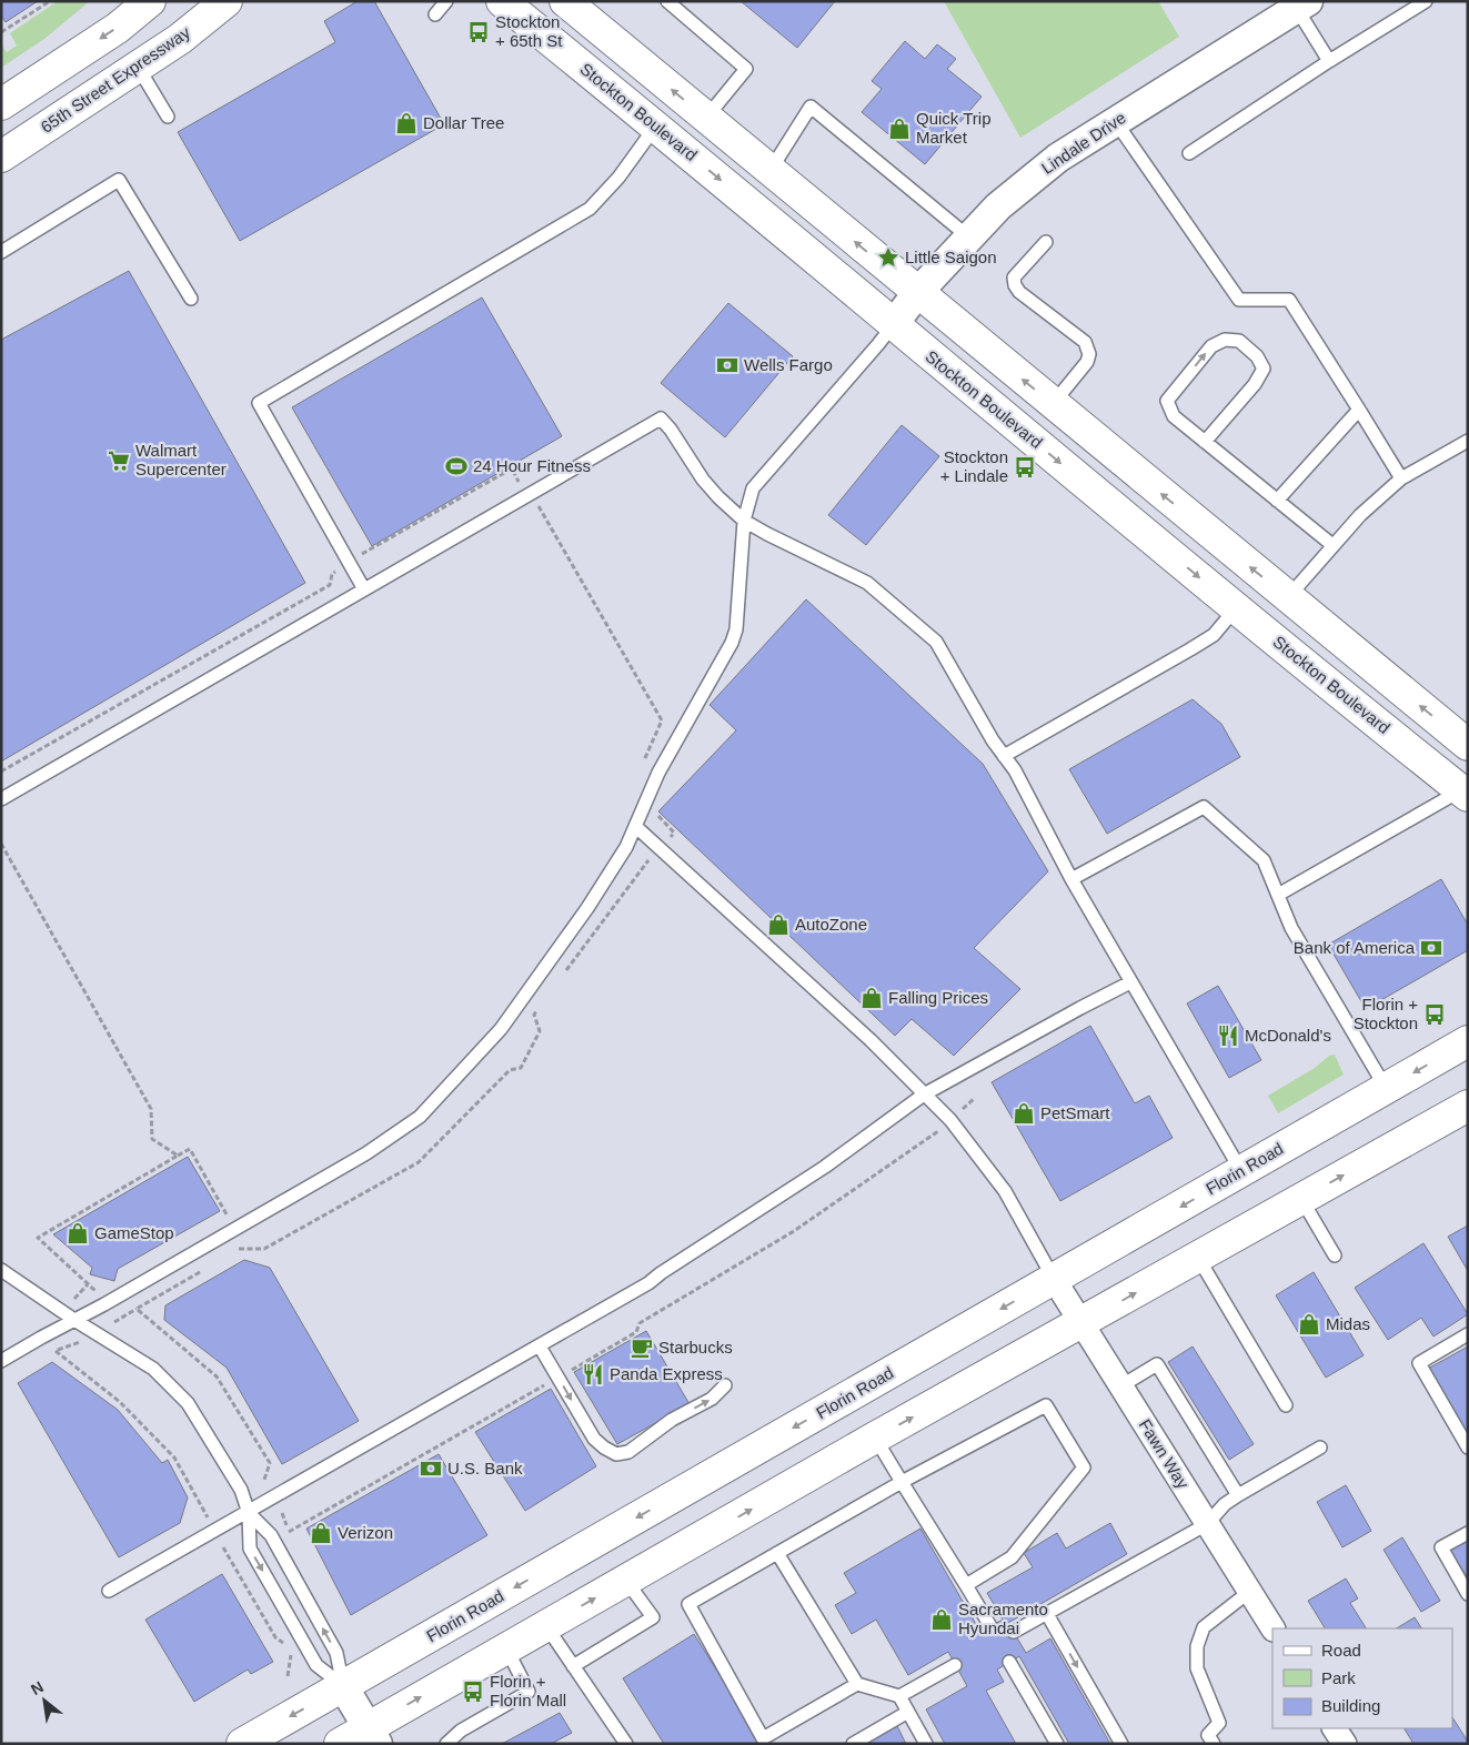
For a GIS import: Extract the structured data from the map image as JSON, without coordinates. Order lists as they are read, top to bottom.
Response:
{
  "streets": {
    "main road": ["65th Street Expressway", "Stockton Boulevard", "Florin Road"],
    "street": ["Lindale Drive", "Fawn Way"]
  },
  "crossings": [
    ["Stockton Boulevard", "Lindale Drive"],
    ["Florin Road", "Fawn Way"]
  ],
  "places": {
    "bus stop": [
      "Stockton + 65th St",
      "Stockton + Lindale",
      "Florin + Stockton",
      "Florin + Florin Mall"
    ],
    "shop": [
      "Dollar Tree",
      "Quick Trip Market",
      "AutoZone",
      "Falling Prices",
      "PetSmart",
      "GameStop",
      "Midas",
      "Verizon",
      "Sacramento Hyundai"
    ],
    "place": ["Little Saigon"],
    "bank": ["Wells Fargo", "Bank of America", "U.S. Bank"],
    "supermarket": ["Walmart Supercenter"],
    "sports": ["24 Hour Fitness"],
    "restaurant": ["McDonald's", "Panda Express"],
    "cafe": ["Starbucks"]
  },
  "legend": ["Road", "Park", "Building"],
  "north": "top left"
}
